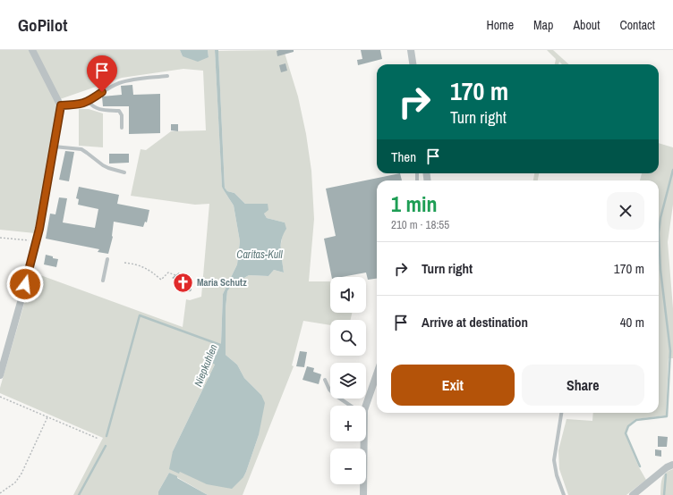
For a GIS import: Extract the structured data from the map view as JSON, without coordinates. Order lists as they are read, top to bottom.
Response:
{
  "water": ["Caritas-Kull", "Niepkuhlen"],
  "places": {
    "church": ["Maria Schutz"]
  },
  "page": {
    "header": "GoPilot",
    "nav": [
      "Home",
      "Map",
      "About",
      "Contact"
    ],
    "turn": ["170 m", "Turn right"],
    "then": "Then",
    "heading": ["1 min", "210 m · 18:55"],
    "list": [
      {
        "name": "Turn right",
        "value": "170 m"
      },
      {
        "name": "Arrive at destination",
        "value": "40 m"
      }
    ],
    "map_buttons": ["+", "−"],
    "buttons": ["Exit", "Share"]
  }
}
